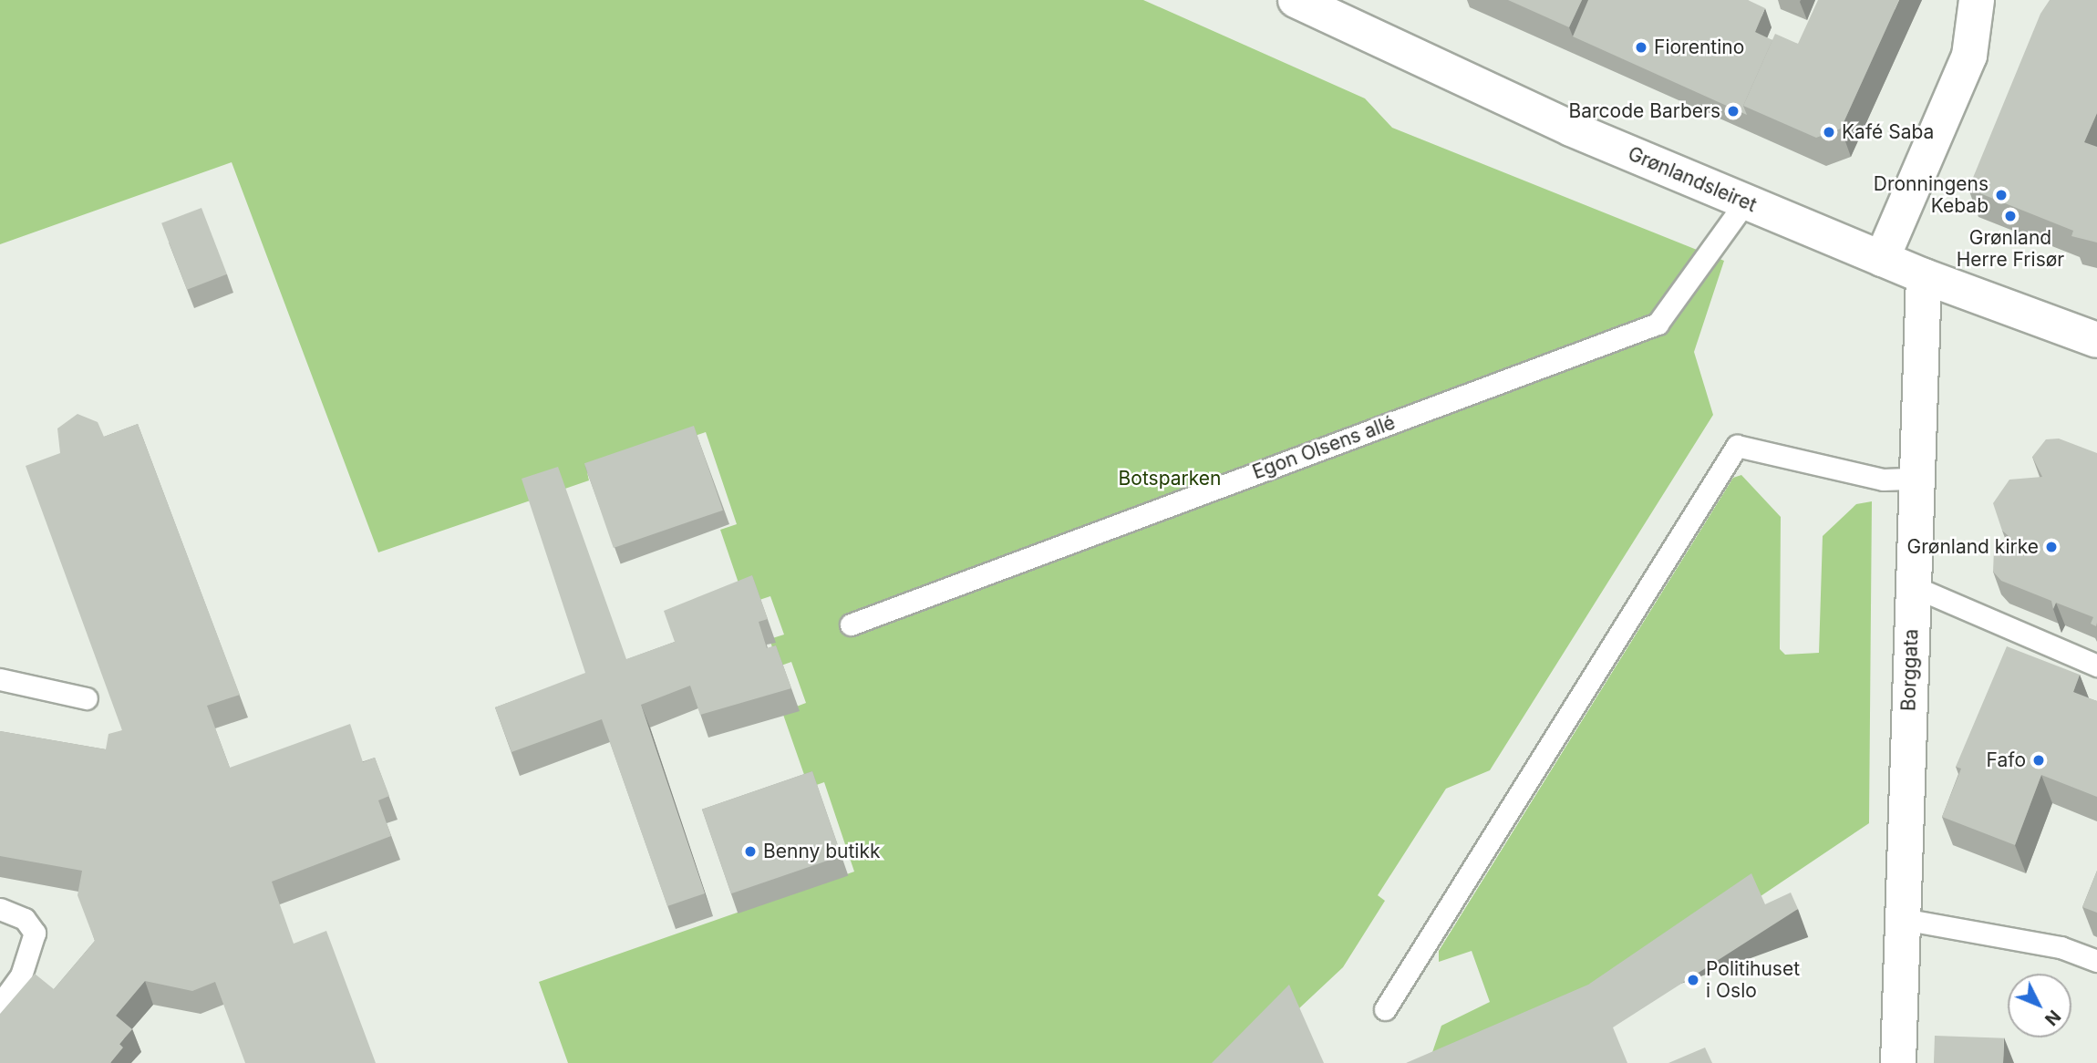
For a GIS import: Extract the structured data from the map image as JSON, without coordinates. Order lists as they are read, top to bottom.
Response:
{
  "streets": {
    "street": ["Grønlandsleiret", "Borggata"],
    "lane": ["Egon Olsens allé"]
  },
  "crossings": [
    ["Grønlandsleiret", "Egon Olsens allé"],
    ["Grønlandsleiret", "Borggata"]
  ],
  "parks": ["Botsparken"],
  "places": [
    "Fiorentino",
    "Barcode Barbers",
    "Kafé Saba",
    "Dronningens Kebab",
    "Grønland Herre Frisør",
    "Grønland kirke",
    "Fafo",
    "Benny butikk",
    "Politihuset i Oslo"
  ],
  "north": "bottom right"
}
